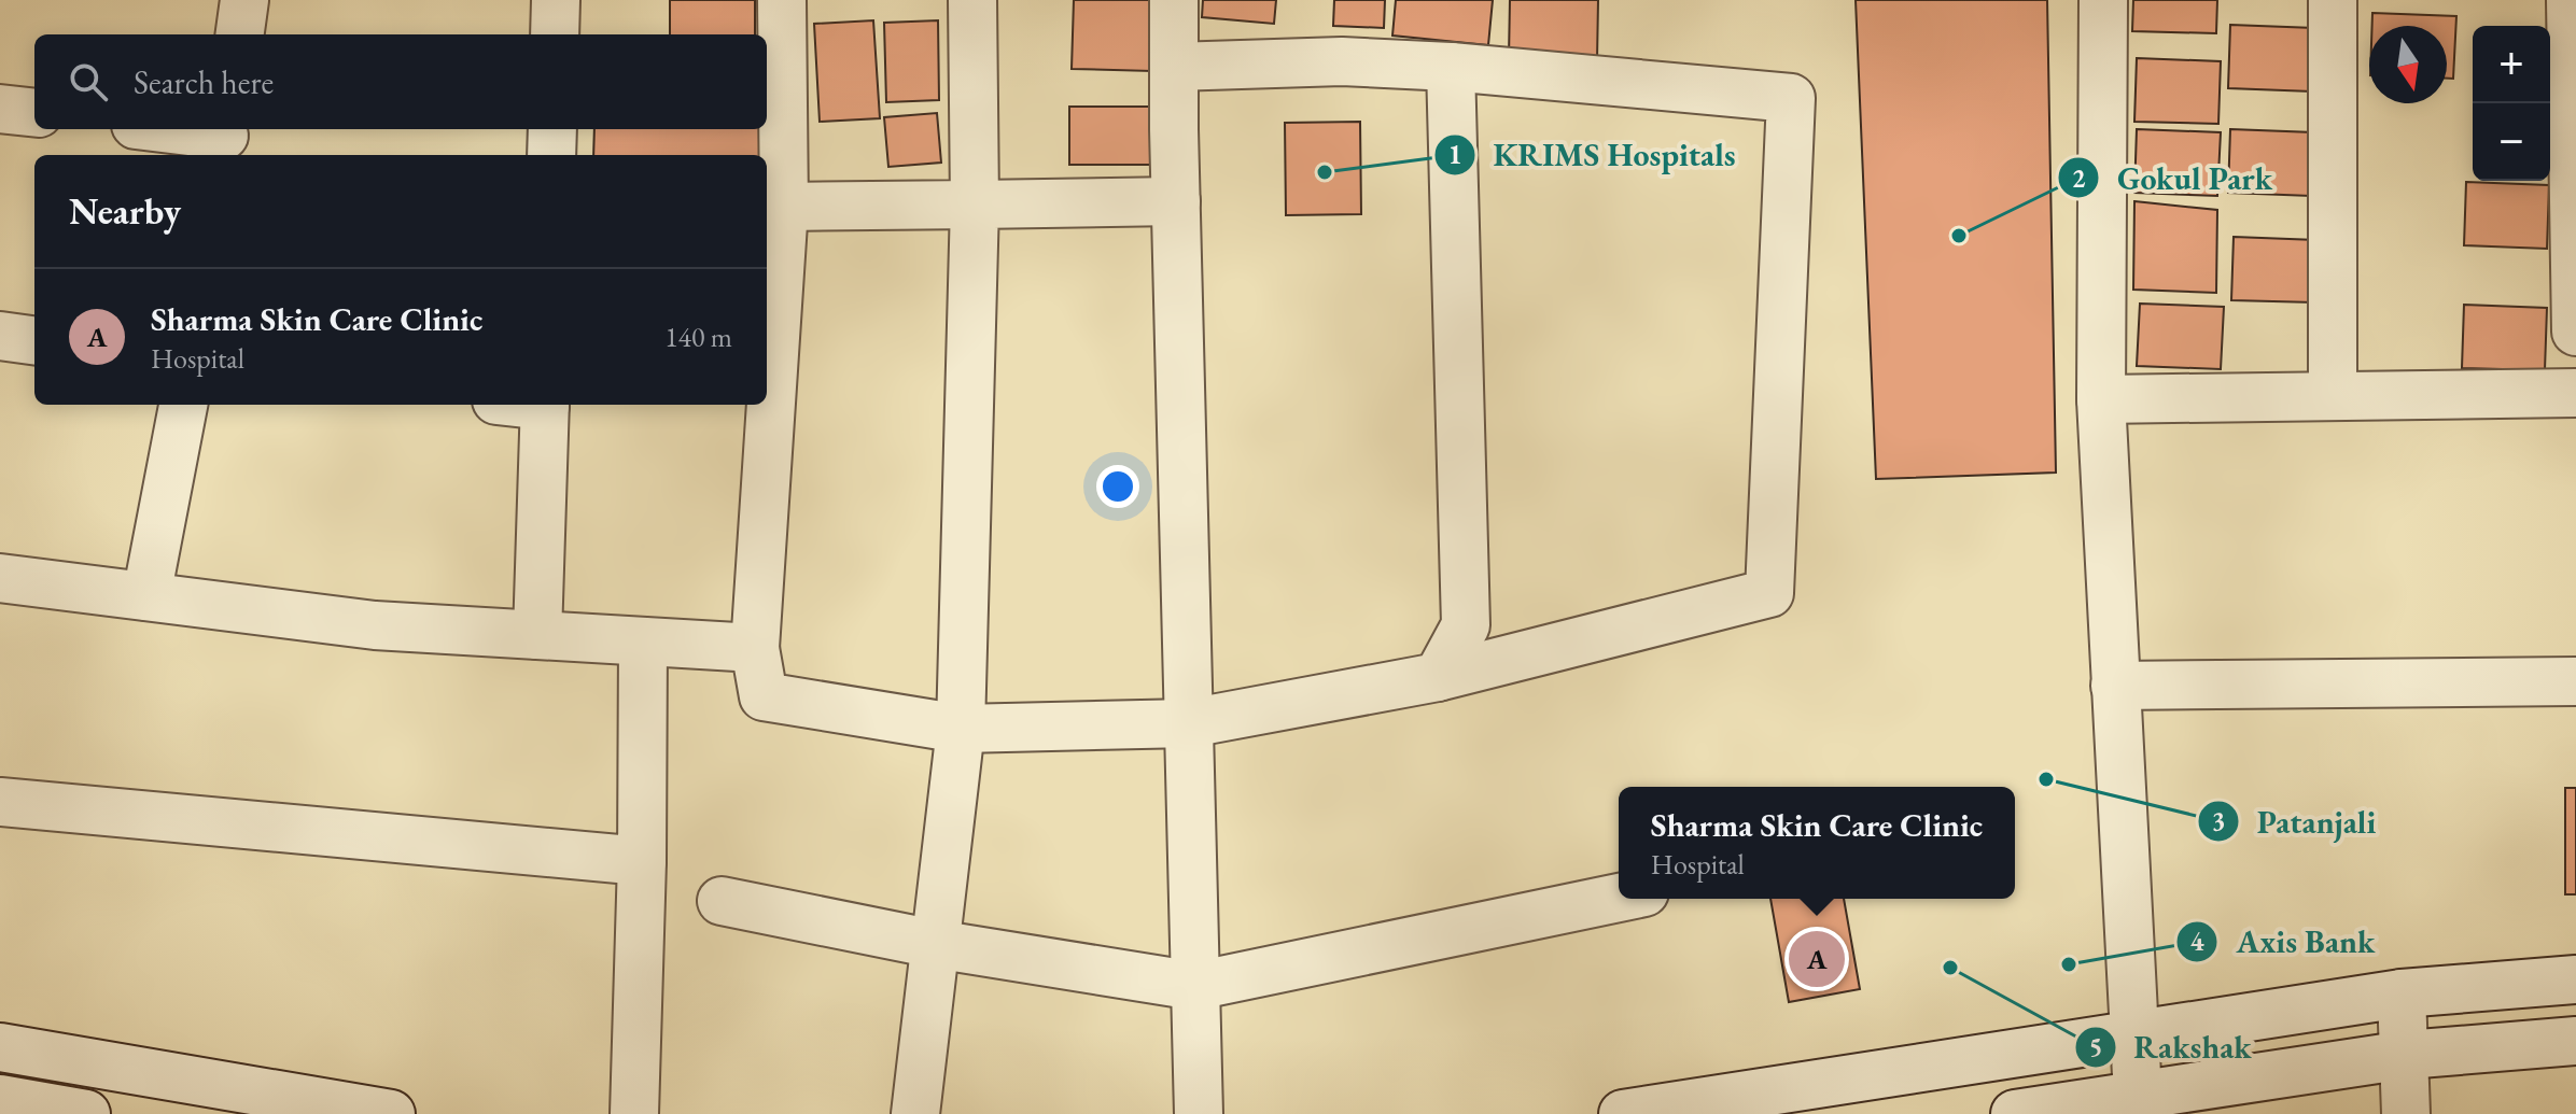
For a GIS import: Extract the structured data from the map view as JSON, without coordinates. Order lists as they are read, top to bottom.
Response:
{
  "places": [
    "KRIMS Hospitals",
    "Gokul Park",
    "Patanjali",
    "Axis Bank",
    "Rakshak"
  ],
  "north": "bottom",
  "page": {
    "map_buttons": ["+", "−"],
    "search": "Search here",
    "heading": "Nearby",
    "list": [
      {
        "mark": "A",
        "name": "Sharma Skin Care Clinic",
        "note": "Hospital",
        "value": "140 m"
      }
    ],
    "popup": ["Sharma Skin Care Clinic", "Hospital"],
    "pins": "A"
  }
}
